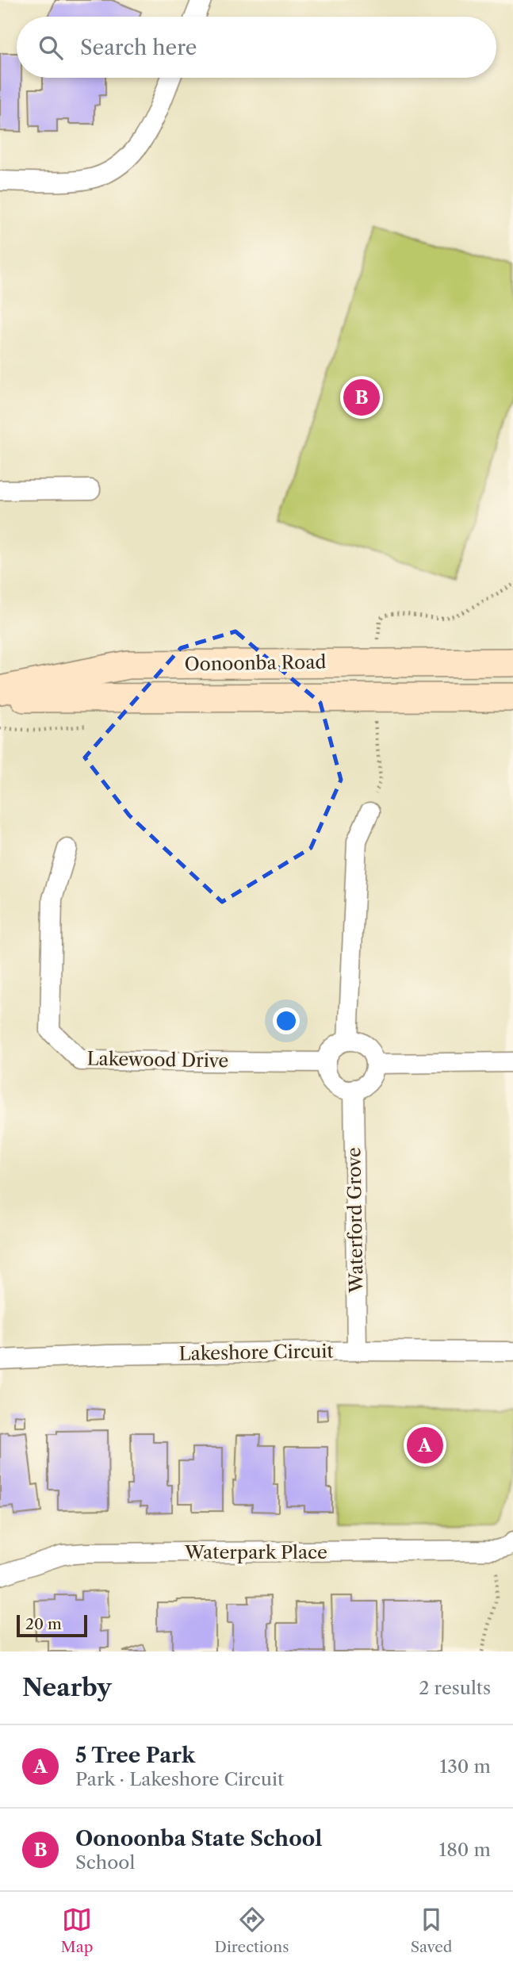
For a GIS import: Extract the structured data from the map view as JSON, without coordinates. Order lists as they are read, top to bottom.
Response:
{
  "streets": {
    "street": [
      "Oonoonba Road",
      "Lakewood Drive",
      "Waterford Grove",
      "Lakeshore Circuit",
      "Waterpark Place"
    ]
  },
  "crossings": [
    ["Lakewood Drive", "Waterford Grove"],
    ["Waterford Grove", "Lakeshore Circuit"]
  ],
  "scale_bar": "20 m",
  "page": {
    "search": "Search here",
    "pins": ["B", "A"],
    "scale": "20 m",
    "heading": ["Nearby", "2 results"],
    "list": [
      {
        "mark": "A",
        "name": "5 Tree Park",
        "note": "Park · Lakeshore Circuit",
        "value": "130 m"
      },
      {
        "mark": "B",
        "name": "Oonoonba State School",
        "note": "School",
        "value": "180 m"
      }
    ],
    "nav": ["Map", "Directions", "Saved"]
  }
}
